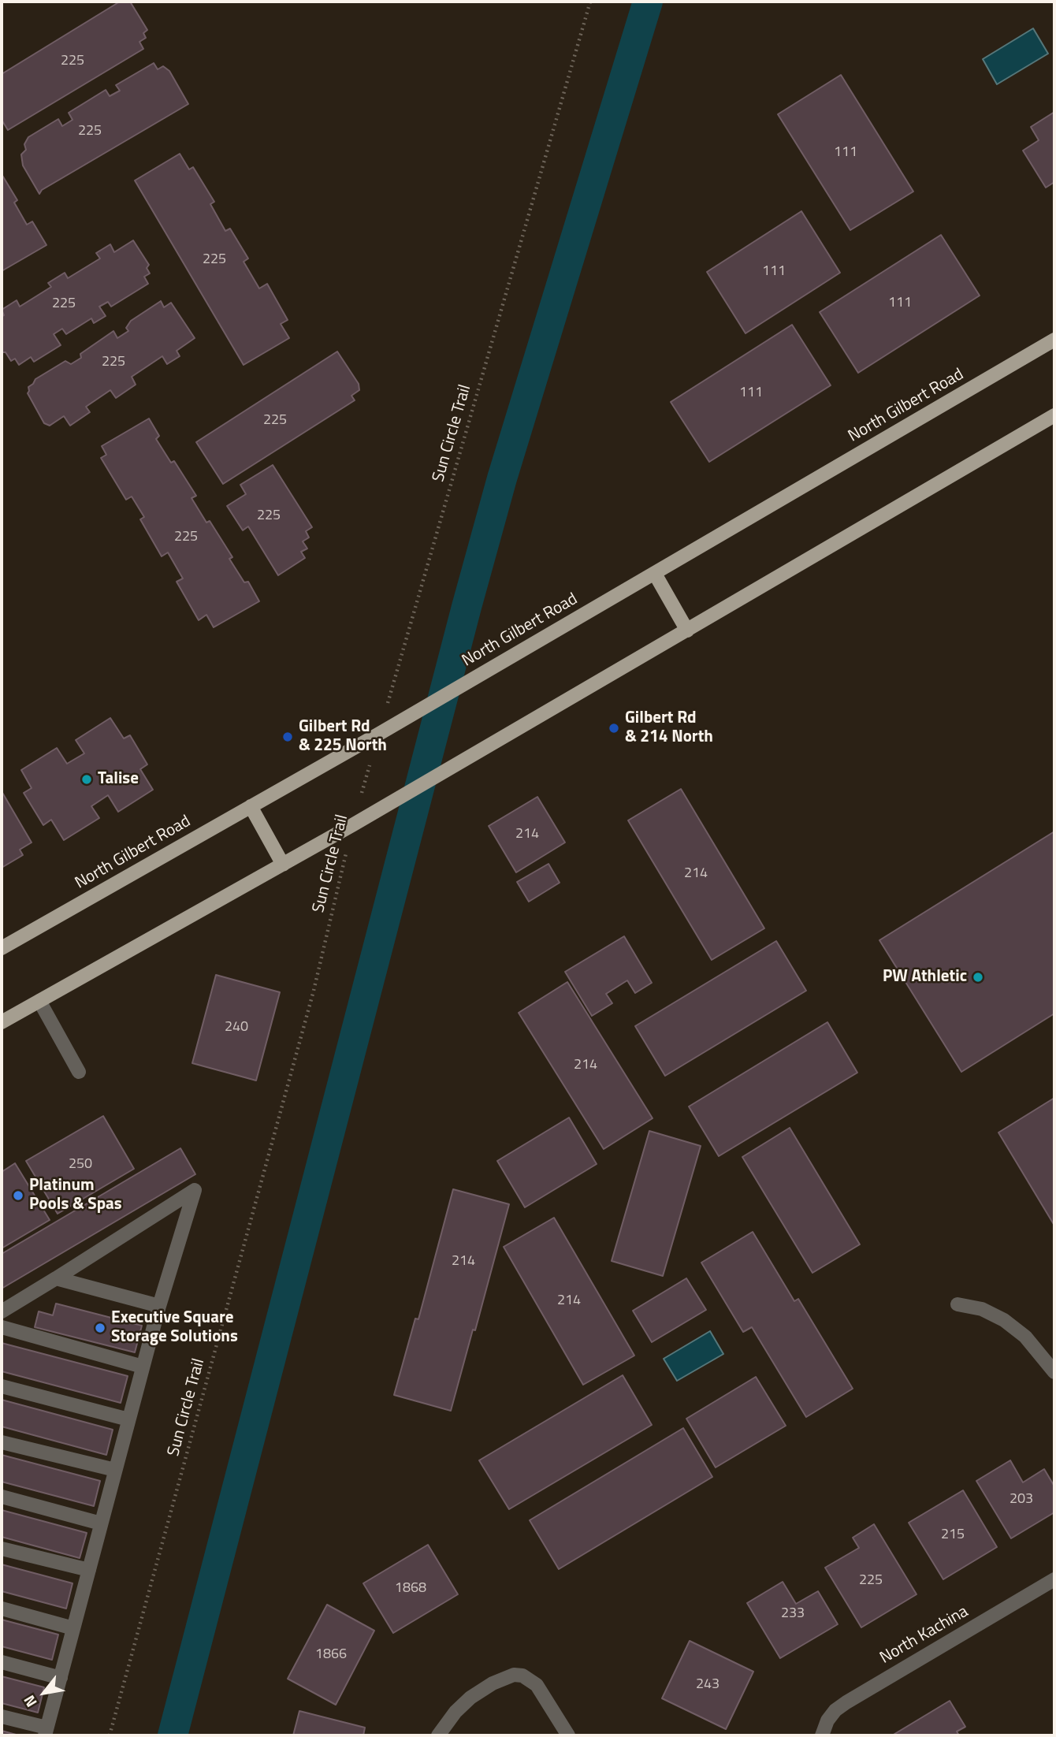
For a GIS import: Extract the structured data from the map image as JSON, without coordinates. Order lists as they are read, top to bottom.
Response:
{
  "streets": {
    "main road": ["North Gilbert Road"],
    "street": ["North Kachina"],
    "path": ["Sun Circle Trail"]
  },
  "crossings": [
    ["North Gilbert Road", "Sun Circle Trail"]
  ],
  "places": [
    "Gilbert Rd & 214 North",
    "Gilbert Rd & 225 North",
    "Talise",
    "PW Athletic",
    "Platinum Pools & Spas",
    "Executive Square Storage Solutions"
  ],
  "house_numbers": [
    "225",
    "225",
    "111",
    "225",
    "111",
    "111",
    "225",
    "225",
    "111",
    "225",
    "225",
    "225",
    "214",
    "214",
    "240",
    "214",
    "250",
    "214",
    "214",
    "203",
    "215",
    "225",
    "1868",
    "233",
    "1866",
    "243"
  ],
  "north": "bottom left"
}
